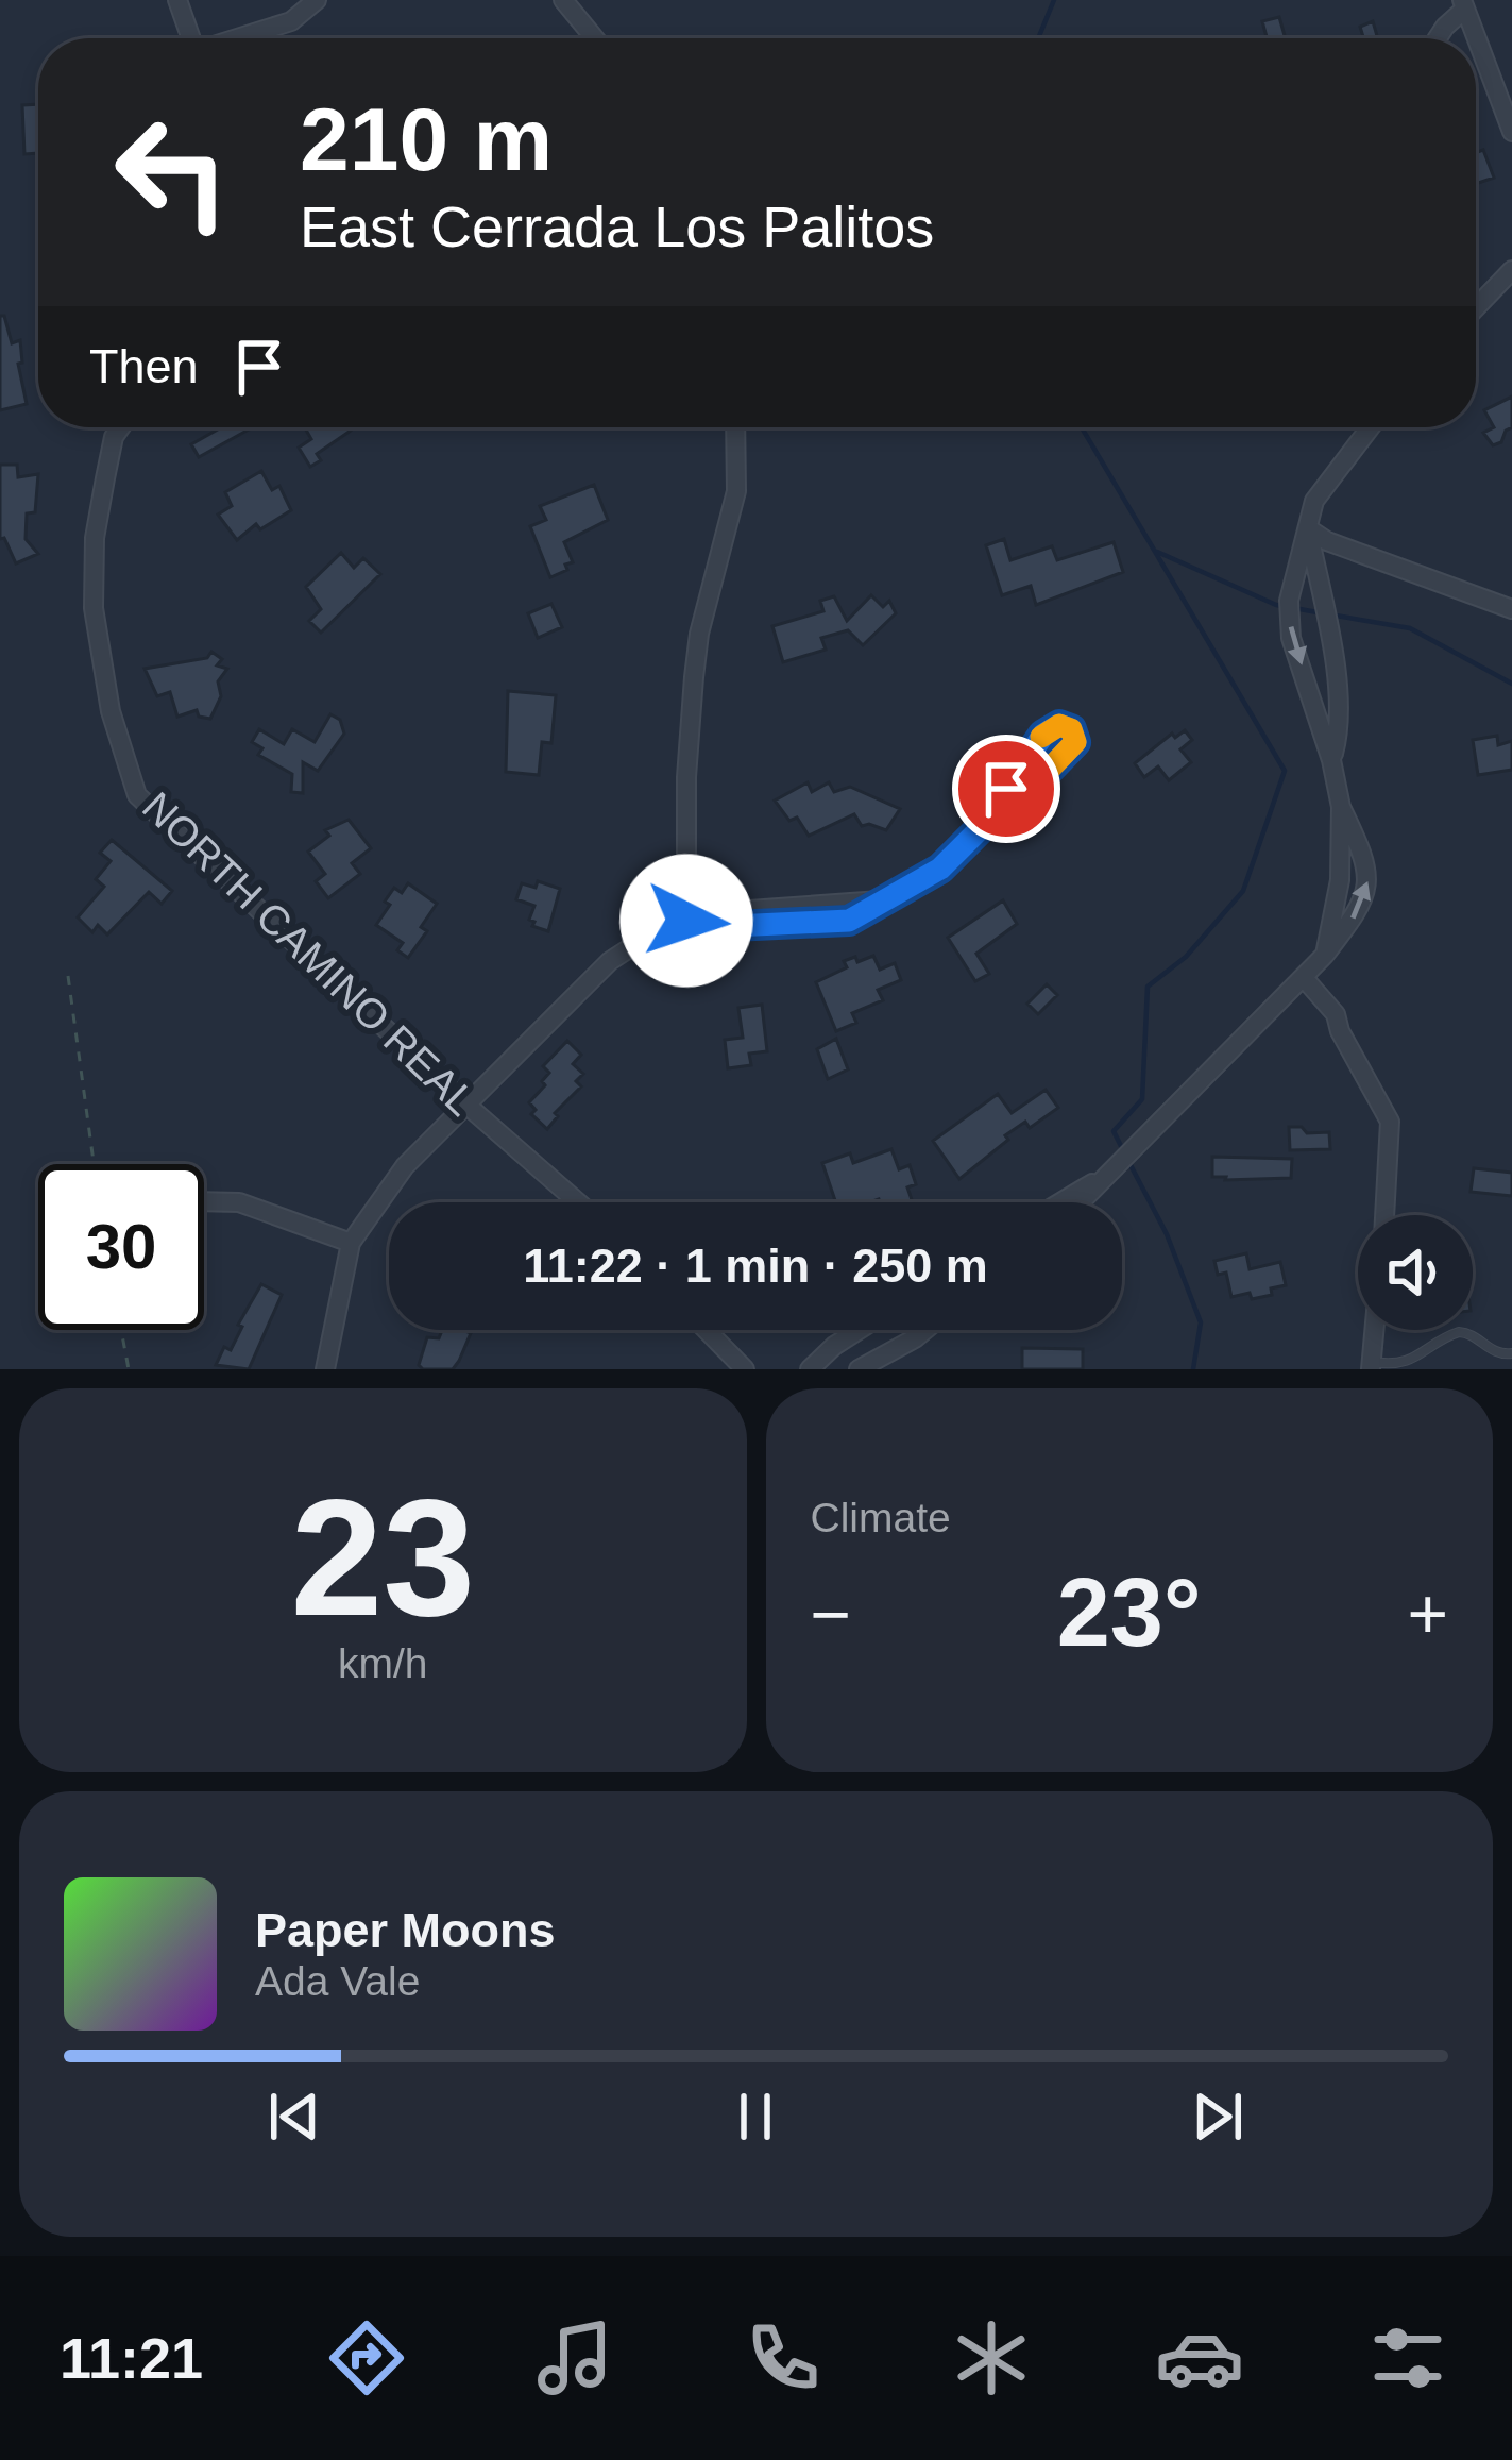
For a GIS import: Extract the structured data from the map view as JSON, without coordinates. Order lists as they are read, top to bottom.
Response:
{
  "streets": {
    "street": ["NORTH CAMINO REAL"]
  },
  "page": {
    "turn": ["210 m", "East Cerrada Los Palitos"],
    "then": "Then",
    "limit": "30",
    "trip": "11:22 · 1 min · 250 m",
    "tile": [
      ["23", "km/h"],
      "Climate"
    ],
    "heat": ["−", "23°", "+"],
    "song": ["Paper Moons", "Ada Vale"],
    "tabs": "11:21"
  }
}
